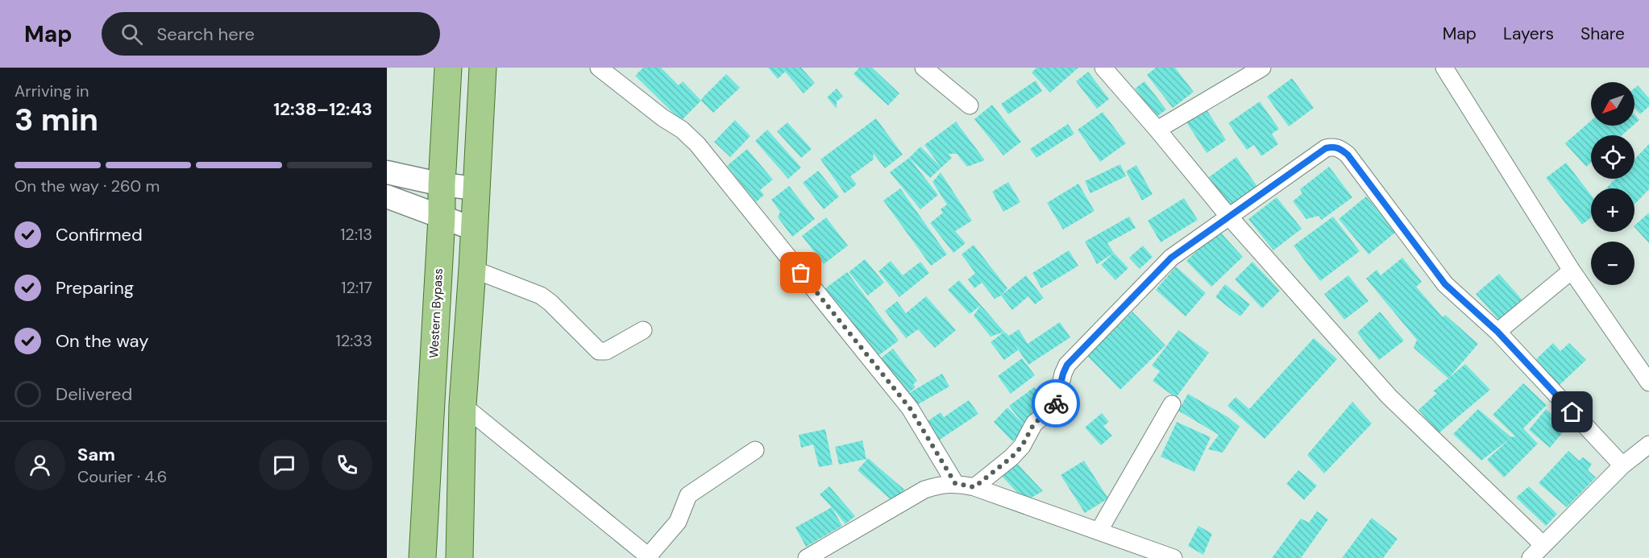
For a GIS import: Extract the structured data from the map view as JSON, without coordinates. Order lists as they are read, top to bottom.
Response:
{
  "streets": {
    "main road": ["Western Bypass"]
  },
  "north": "bottom left",
  "page": {
    "header": "Map",
    "search": "Search here",
    "nav": ["Map", "Layers", "Share"],
    "heading": ["3 min", "Arriving in", "12:38–12:43"],
    "panel": ["Sam", "Courier · 4.6"],
    "map_buttons": ["+", "−"],
    "bar": "On the way · 260 m",
    "list": [
      ["Confirmed", "12:13"],
      ["Preparing", "12:17"],
      ["On the way", "12:33"],
      "Delivered"
    ]
  }
}
